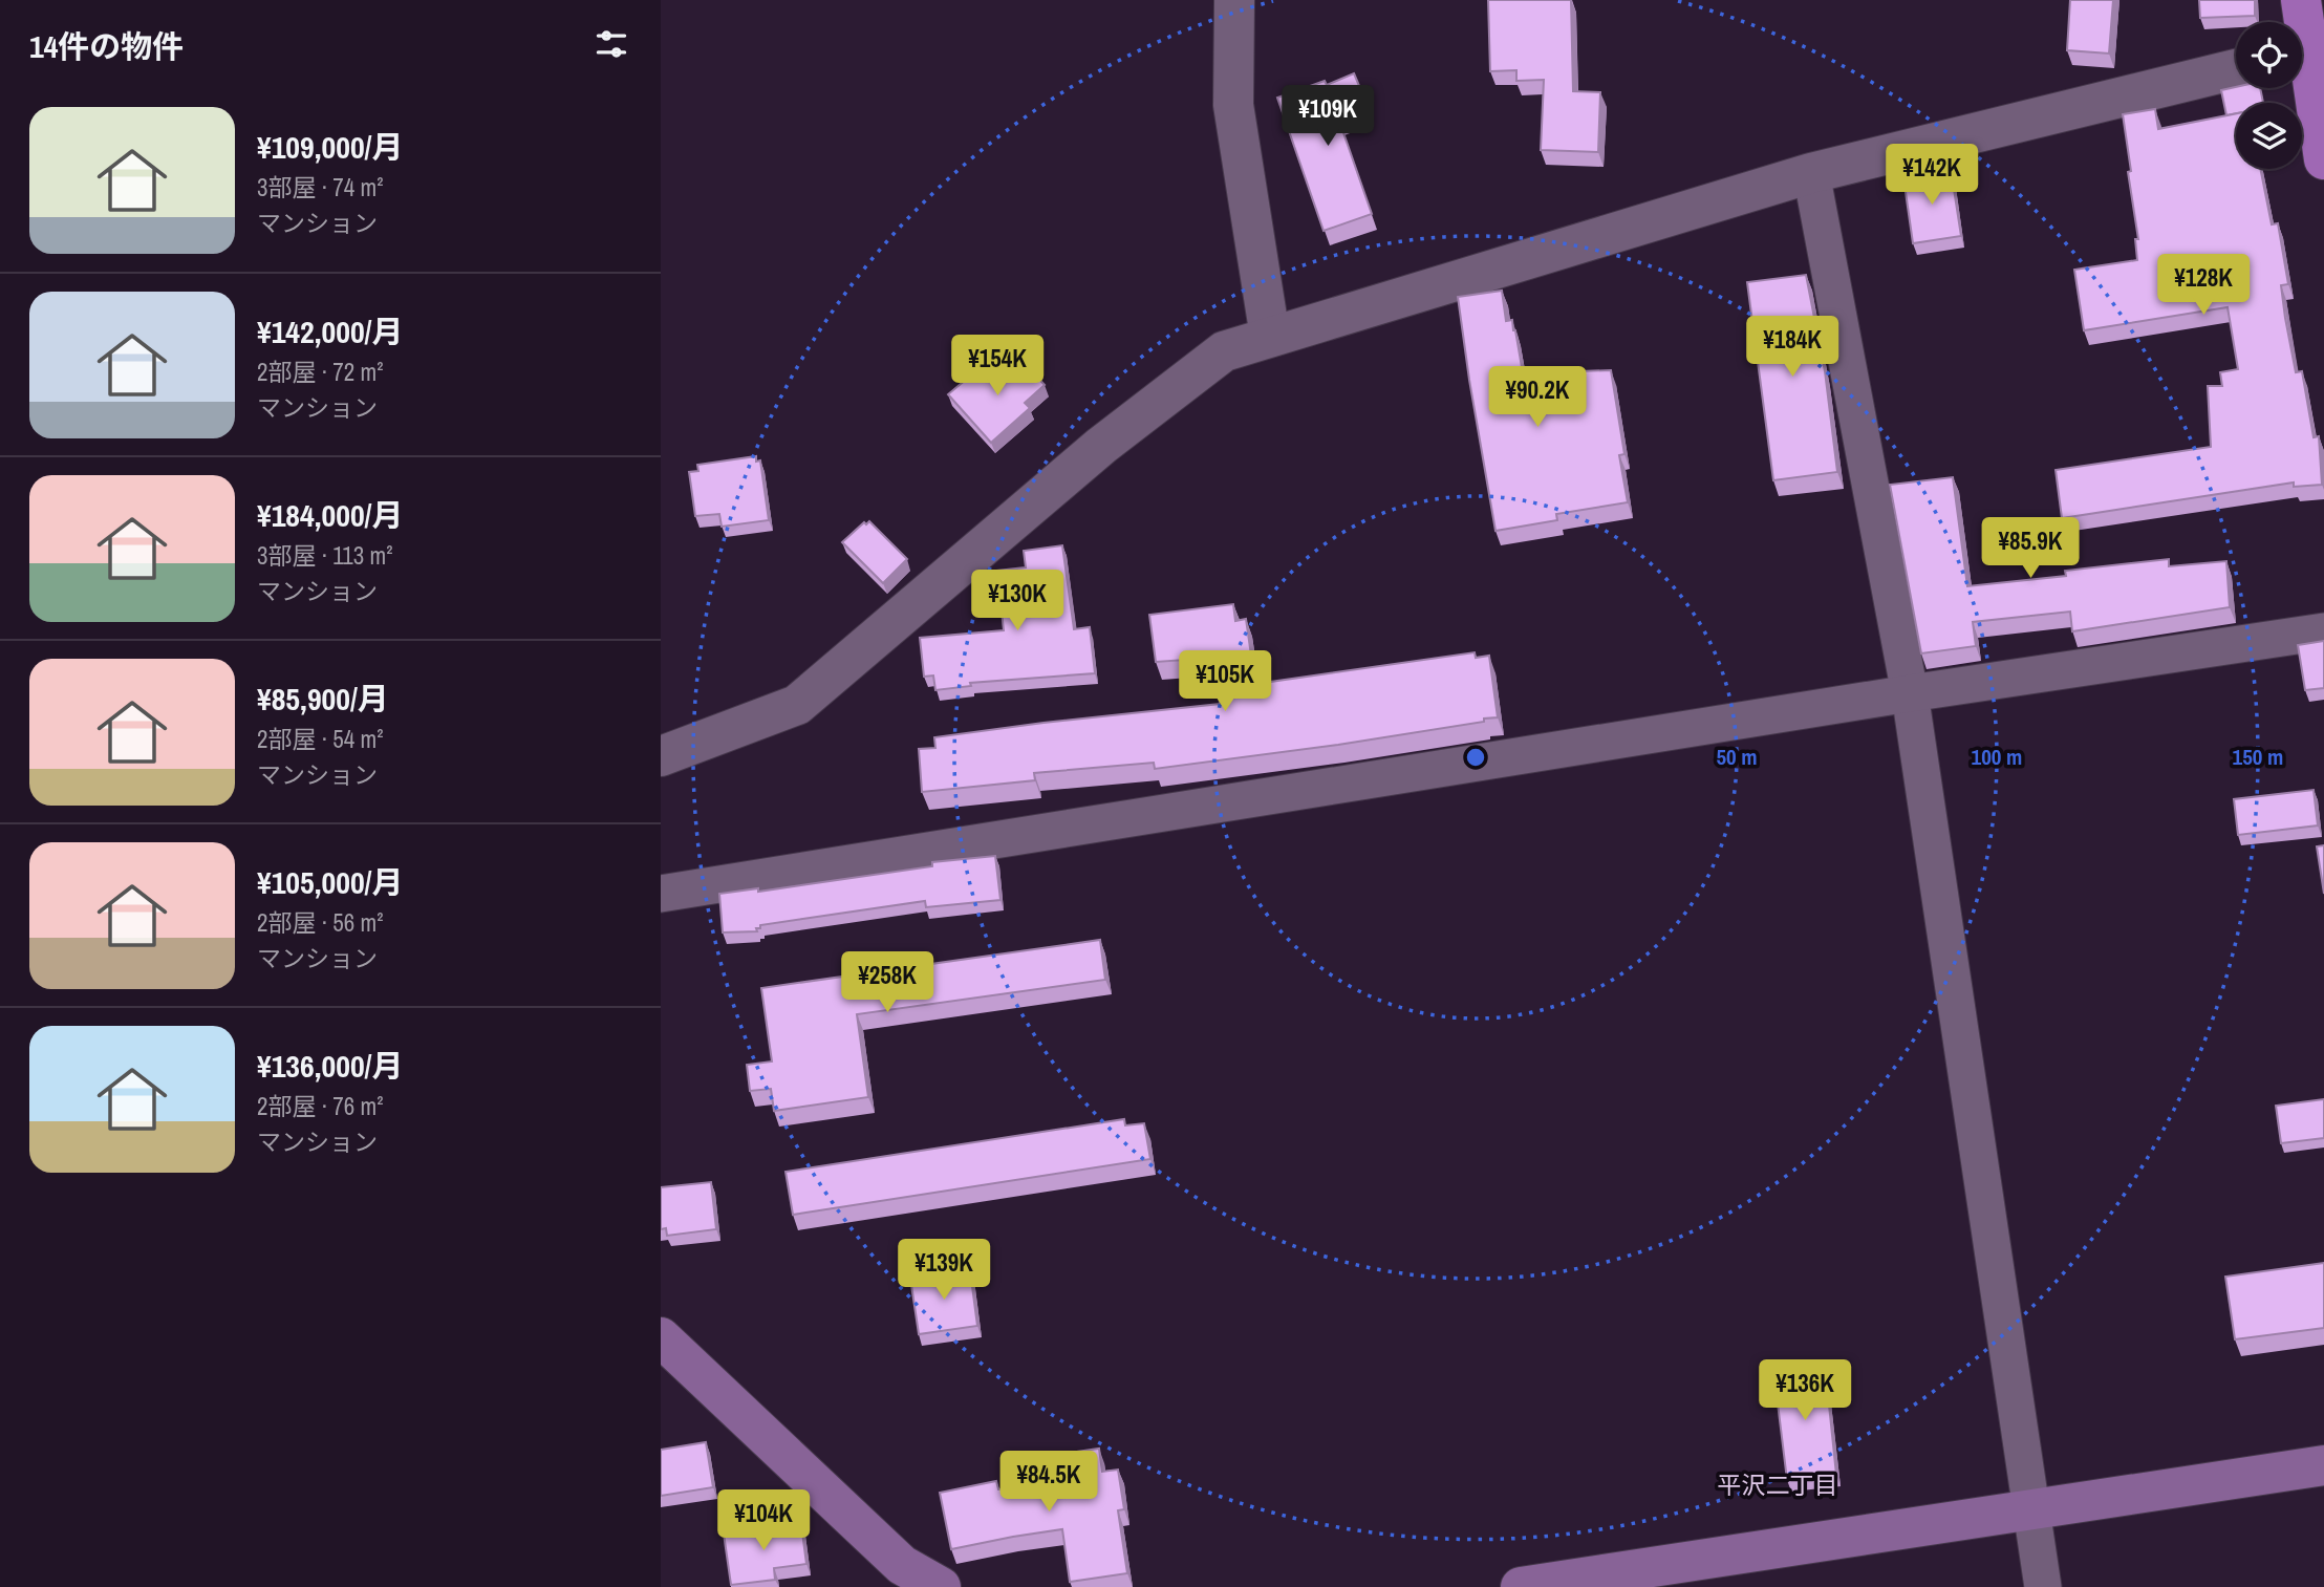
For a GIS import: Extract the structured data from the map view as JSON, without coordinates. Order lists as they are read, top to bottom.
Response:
{
  "districts": ["平沢二丁目"],
  "page": {
    "heading": "14件の物件",
    "price": [
      "¥109K",
      "¥142K",
      "¥128K",
      "¥184K",
      "¥154K",
      "¥90.2K",
      "¥85.9K",
      "¥130K",
      "¥105K",
      "¥258K",
      "¥139K",
      "¥136K",
      "¥84.5K",
      "¥104K"
    ],
    "list": [
      {
        "name": "¥109,000/月",
        "note": "3部屋 · 74 m² · マンション"
      },
      {
        "name": "¥142,000/月",
        "note": "2部屋 · 72 m² · マンション"
      },
      {
        "name": "¥184,000/月",
        "note": "3部屋 · 113 m² · マンション"
      },
      {
        "name": "¥85,900/月",
        "note": "2部屋 · 54 m² · マンション"
      },
      {
        "name": "¥105,000/月",
        "note": "2部屋 · 56 m² · マンション"
      },
      {
        "name": "¥136,000/月",
        "note": "2部屋 · 76 m² · マンション"
      }
    ]
  },
  "rings": ["50 m", "100 m", "150 m"]
}
